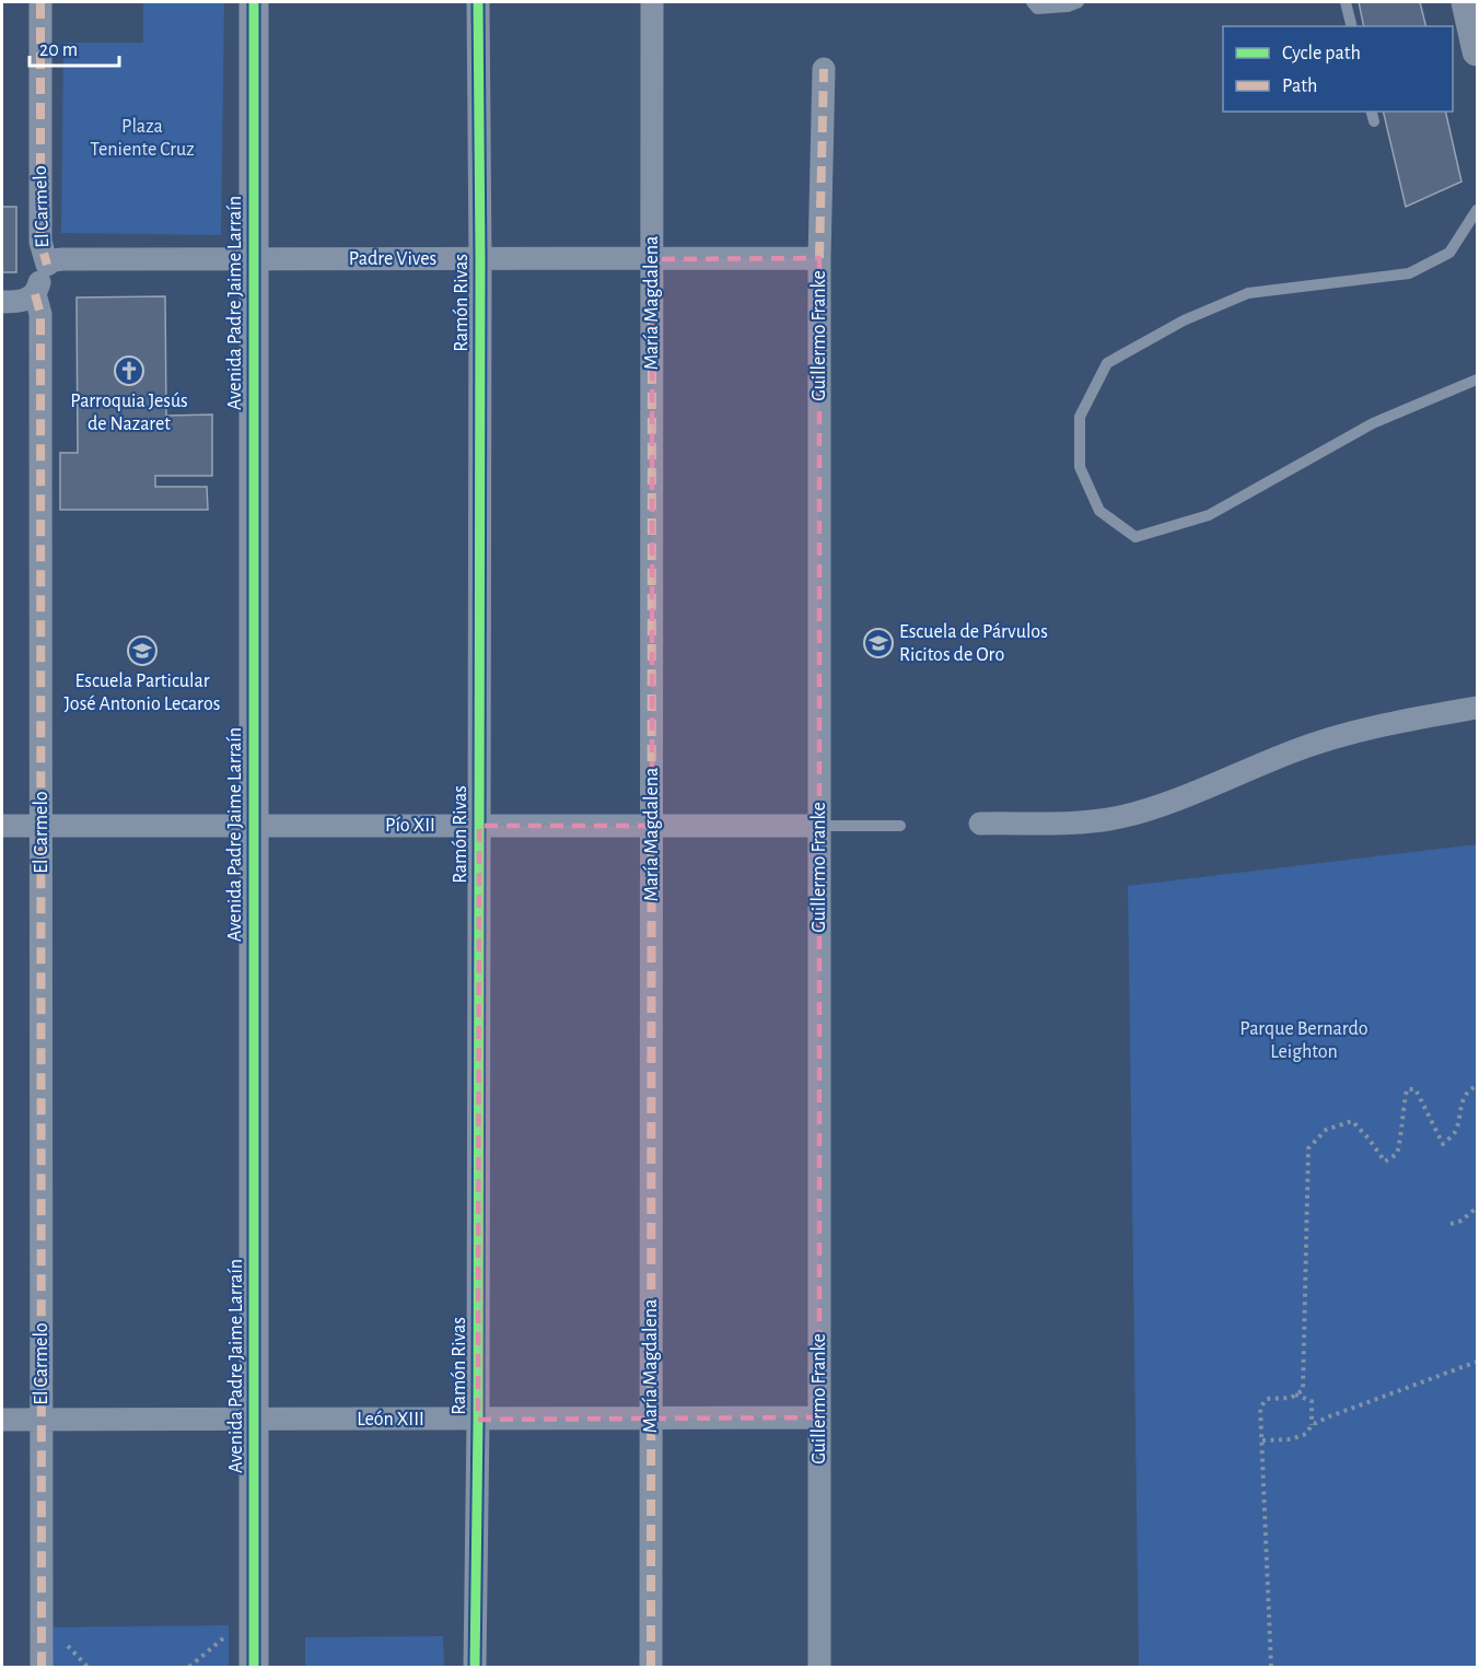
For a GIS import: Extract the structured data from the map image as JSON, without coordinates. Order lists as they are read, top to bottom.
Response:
{
  "streets": {
    "street": [
      "El Carmelo",
      "Padre Vives",
      "Avenida Padre Jaime Larraín",
      "Ramón Rivas",
      "María Magdalena",
      "Guillermo Franke",
      "Pío XII",
      "León XIII"
    ]
  },
  "crossings": [
    ["El Carmelo", "Padre Vives"],
    ["El Carmelo", "Pío XII"],
    ["El Carmelo", "León XIII"],
    ["Padre Vives", "Avenida Padre Jaime Larraín"],
    ["Padre Vives", "Ramón Rivas"],
    ["Padre Vives", "María Magdalena"],
    ["Padre Vives", "Guillermo Franke"],
    ["Avenida Padre Jaime Larraín", "Pío XII"],
    ["Avenida Padre Jaime Larraín", "León XIII"],
    ["Ramón Rivas", "Pío XII"],
    ["Ramón Rivas", "León XIII"],
    ["María Magdalena", "Pío XII"],
    ["María Magdalena", "León XIII"],
    ["Guillermo Franke", "Pío XII"],
    ["Guillermo Franke", "León XIII"]
  ],
  "parks": ["Plaza Teniente Cruz", "Parque Bernardo Leighton"],
  "places": {
    "church": ["Parroquia Jesús de Nazaret"],
    "school or university": ["Escuela de Párvulos Ricitos de Oro", "Escuela Particular José Antonio Lecaros"]
  },
  "legend": ["Cycle path", "Path"],
  "scale_bar": "20 m"
}
